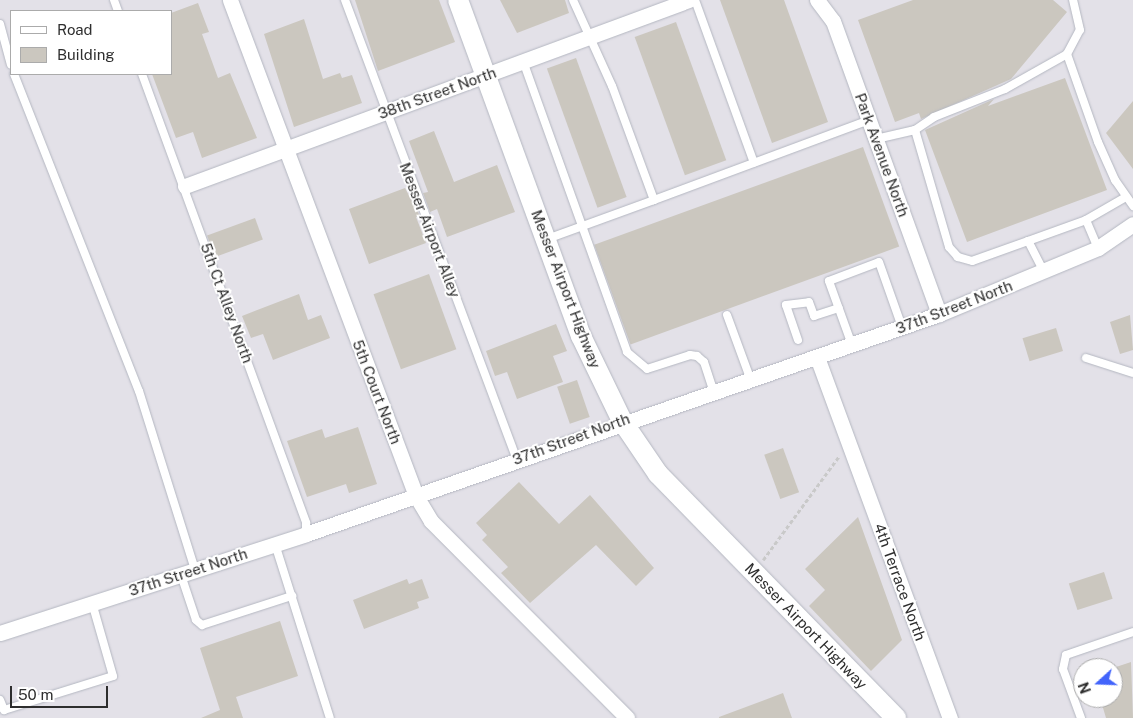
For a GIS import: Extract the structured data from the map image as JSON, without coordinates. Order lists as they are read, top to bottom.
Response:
{
  "streets": {
    "main road": ["Messer Airport Highway"],
    "street": [
      "38th Street North",
      "Park Avenue North",
      "37th Street North",
      "5th Court North",
      "4th Terrace North"
    ],
    "lane": ["Messer Airport Alley", "5th Ct Alley North"]
  },
  "crossings": [
    ["38th Street North", "Messer Airport Alley"],
    ["38th Street North", "Messer Airport Highway"],
    ["38th Street North", "5th Ct Alley North"],
    ["38th Street North", "5th Court North"],
    ["Park Avenue North", "37th Street North"],
    ["Messer Airport Alley", "37th Street North"],
    ["Messer Airport Highway", "37th Street North"],
    ["5th Ct Alley North", "37th Street North"],
    ["37th Street North", "5th Court North"],
    ["37th Street North", "4th Terrace North"]
  ],
  "legend": ["Road", "Building"],
  "scale_bar": "50 m",
  "north": "left"
}
